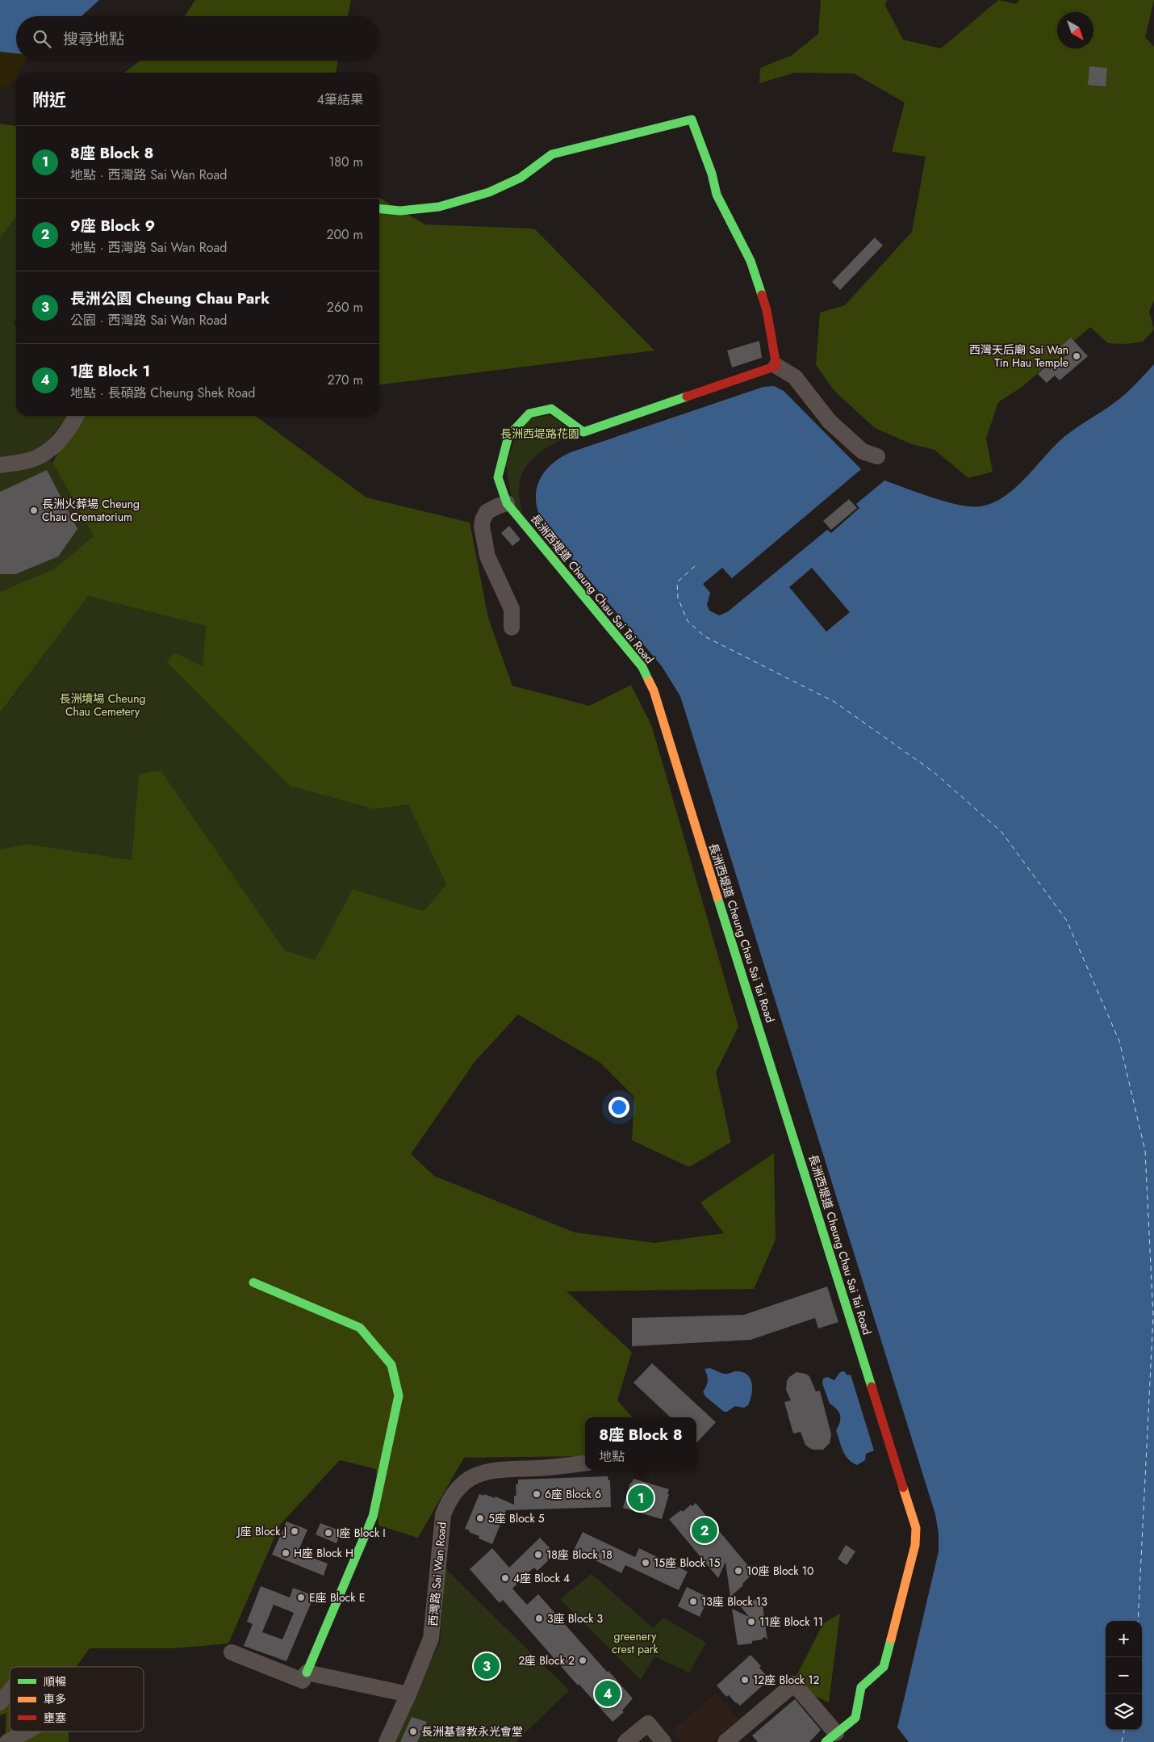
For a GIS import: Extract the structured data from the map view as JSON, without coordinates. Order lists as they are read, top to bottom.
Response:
{
  "streets": {
    "street": ["長洲西堤道 Cheung Chau Sai Tai Road", "西灣路 Sai Wan Road"]
  },
  "parks": ["長洲西堤路花園", "長洲墳場 Cheung Chau Cemetery", "greenery crest park"],
  "places": [
    "西灣天后廟 Sai Wan Tin Hau Temple",
    "長洲火葬場 Cheung Chau Crematorium",
    "6座 Block 6",
    "5座 Block 5",
    "J座 Block J",
    "I座 Block I",
    "H座 Block H",
    "18座 Block 18",
    "15座 Block 15",
    "10座 Block 10",
    "4座 Block 4",
    "E座 Block E",
    "13座 Block 13",
    "3座 Block 3",
    "11座 Block 11",
    "2座 Block 2",
    "12座 Block 12",
    "長洲基督教永光會堂"
  ],
  "legend": ["順暢", "車多", "壅塞"],
  "north": "bottom right",
  "page": {
    "search": "搜尋地點",
    "heading": ["附近", "4筆結果"],
    "list": [
      {
        "mark": "1",
        "name": "8座 Block 8",
        "note": "地點 · 西灣路 Sai Wan Road",
        "value": "180 m"
      },
      {
        "mark": "2",
        "name": "9座 Block 9",
        "note": "地點 · 西灣路 Sai Wan Road",
        "value": "200 m"
      },
      {
        "mark": "3",
        "name": "長洲公園 Cheung Chau Park",
        "note": "公園 · 西灣路 Sai Wan Road",
        "value": "260 m"
      },
      {
        "mark": "4",
        "name": "1座 Block 1",
        "note": "地點 · 長碩路 Cheung Shek Road",
        "value": "270 m"
      }
    ],
    "popup": ["8座 Block 8", "地點"],
    "pins": [
      "1",
      "2",
      "3",
      "4"
    ],
    "map_buttons": ["+", "−"]
  }
}
